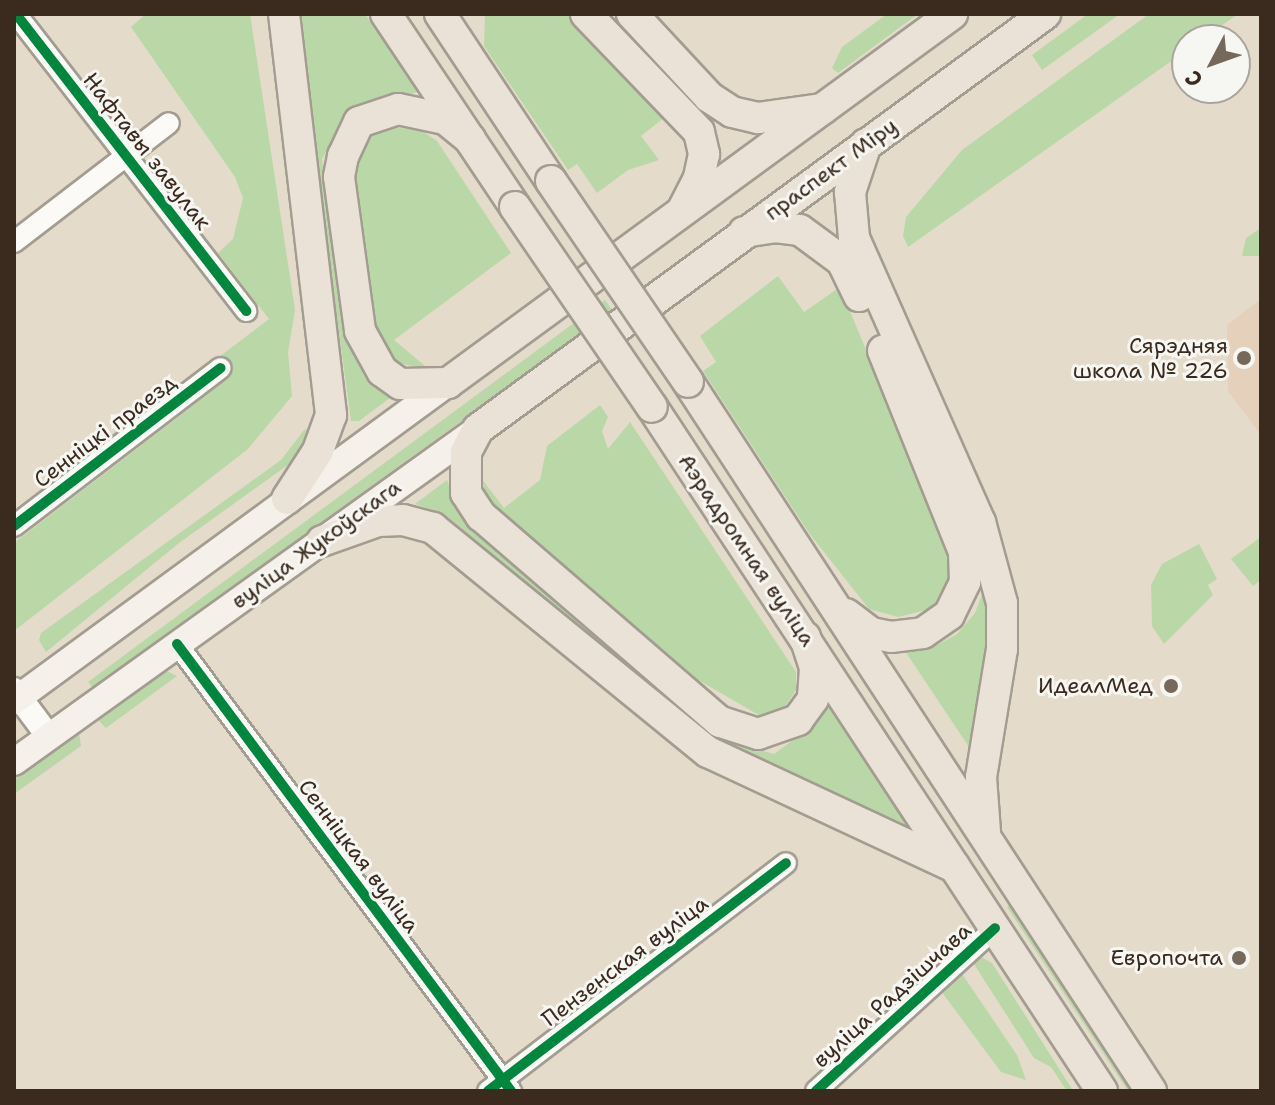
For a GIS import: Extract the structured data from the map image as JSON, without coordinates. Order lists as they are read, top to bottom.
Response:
{
  "streets": {
    "main road": ["праспект Міру", "вуліца Жукоўскага", "Аэрадромная вуліца"],
    "street": [
      "Нафтавы завулак",
      "Сенніцкі праезд",
      "Сенніцкая вуліца",
      "Пензенская вуліца",
      "вуліца Радзішчава"
    ]
  },
  "crossings": [
    ["праспект Міру", "вуліца Жукоўскага"],
    ["вуліца Жукоўскага", "Сенніцкая вуліца"],
    ["Аэрадромная вуліца", "вуліца Радзішчава"],
    ["Сенніцкая вуліца", "Пензенская вуліца"]
  ],
  "places": ["Сярэдняя школа № 226", "ИдеалМед", "Европочта"],
  "north": "bottom left"
}
